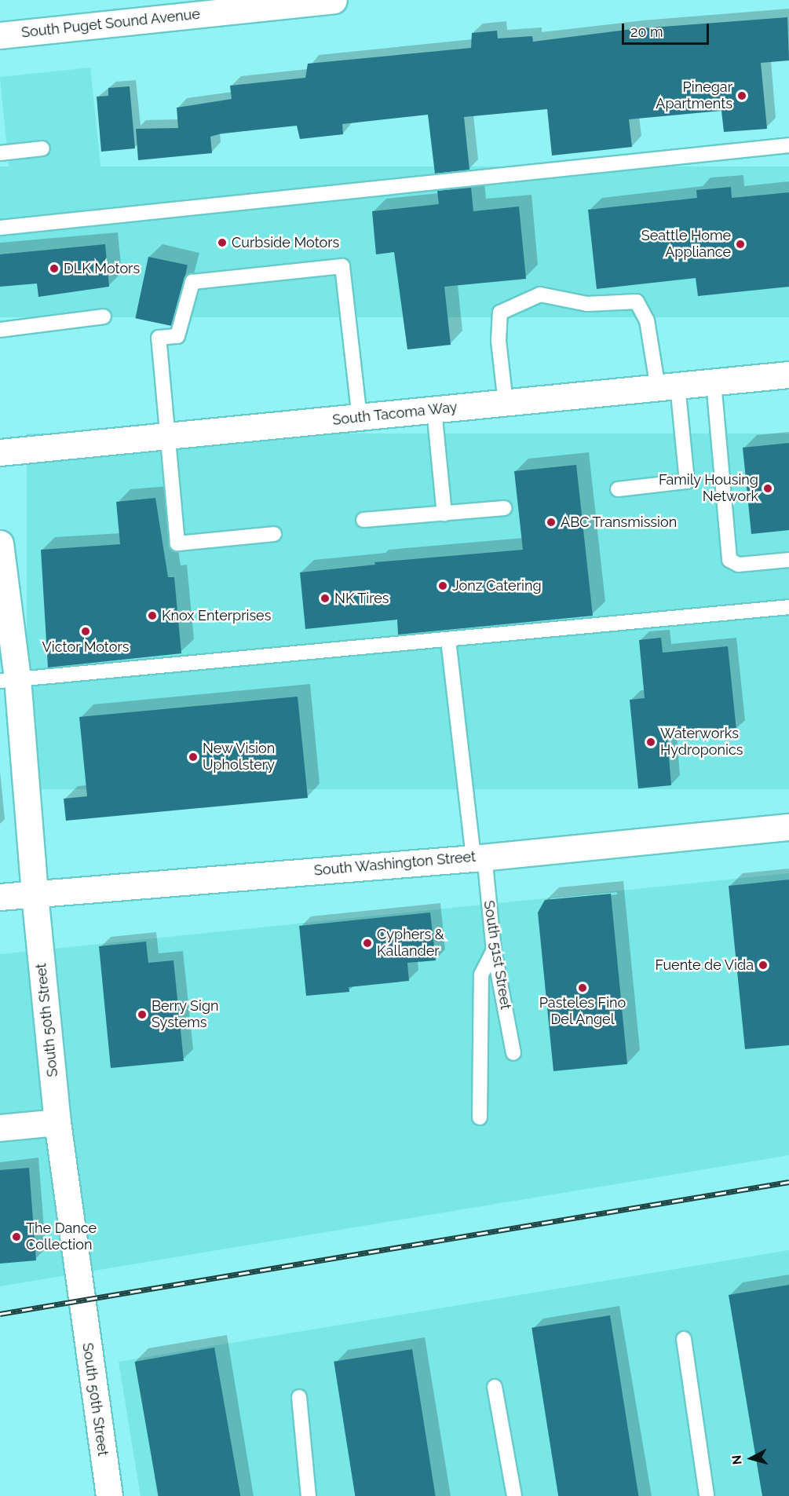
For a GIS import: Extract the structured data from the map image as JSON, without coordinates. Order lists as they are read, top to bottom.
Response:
{
  "streets": {
    "street": [
      "South Puget Sound Avenue",
      "South Tacoma Way",
      "South Washington Street",
      "South 50th Street"
    ],
    "lane": ["South 51st Street"]
  },
  "crossings": [
    ["South Washington Street", "South 51st Street"],
    ["South Washington Street", "South 50th Street"]
  ],
  "places": [
    "Pinegar Apartments",
    "Curbside Motors",
    "Seattle Home Appliance",
    "DLK Motors",
    "Family Housing Network",
    "ABC Transmission",
    "Jonz Catering",
    "NK Tires",
    "Knox Enterprises",
    "Victor Motors",
    "Waterworks Hydroponics",
    "New Vision Upholstery",
    "Cyphers & Kallander",
    "Fuente de Vida",
    "Pasteles Fino Del Angel",
    "Berry Sign Systems",
    "The Dance Collection"
  ],
  "scale_bar": "20 m",
  "north": "left"
}
